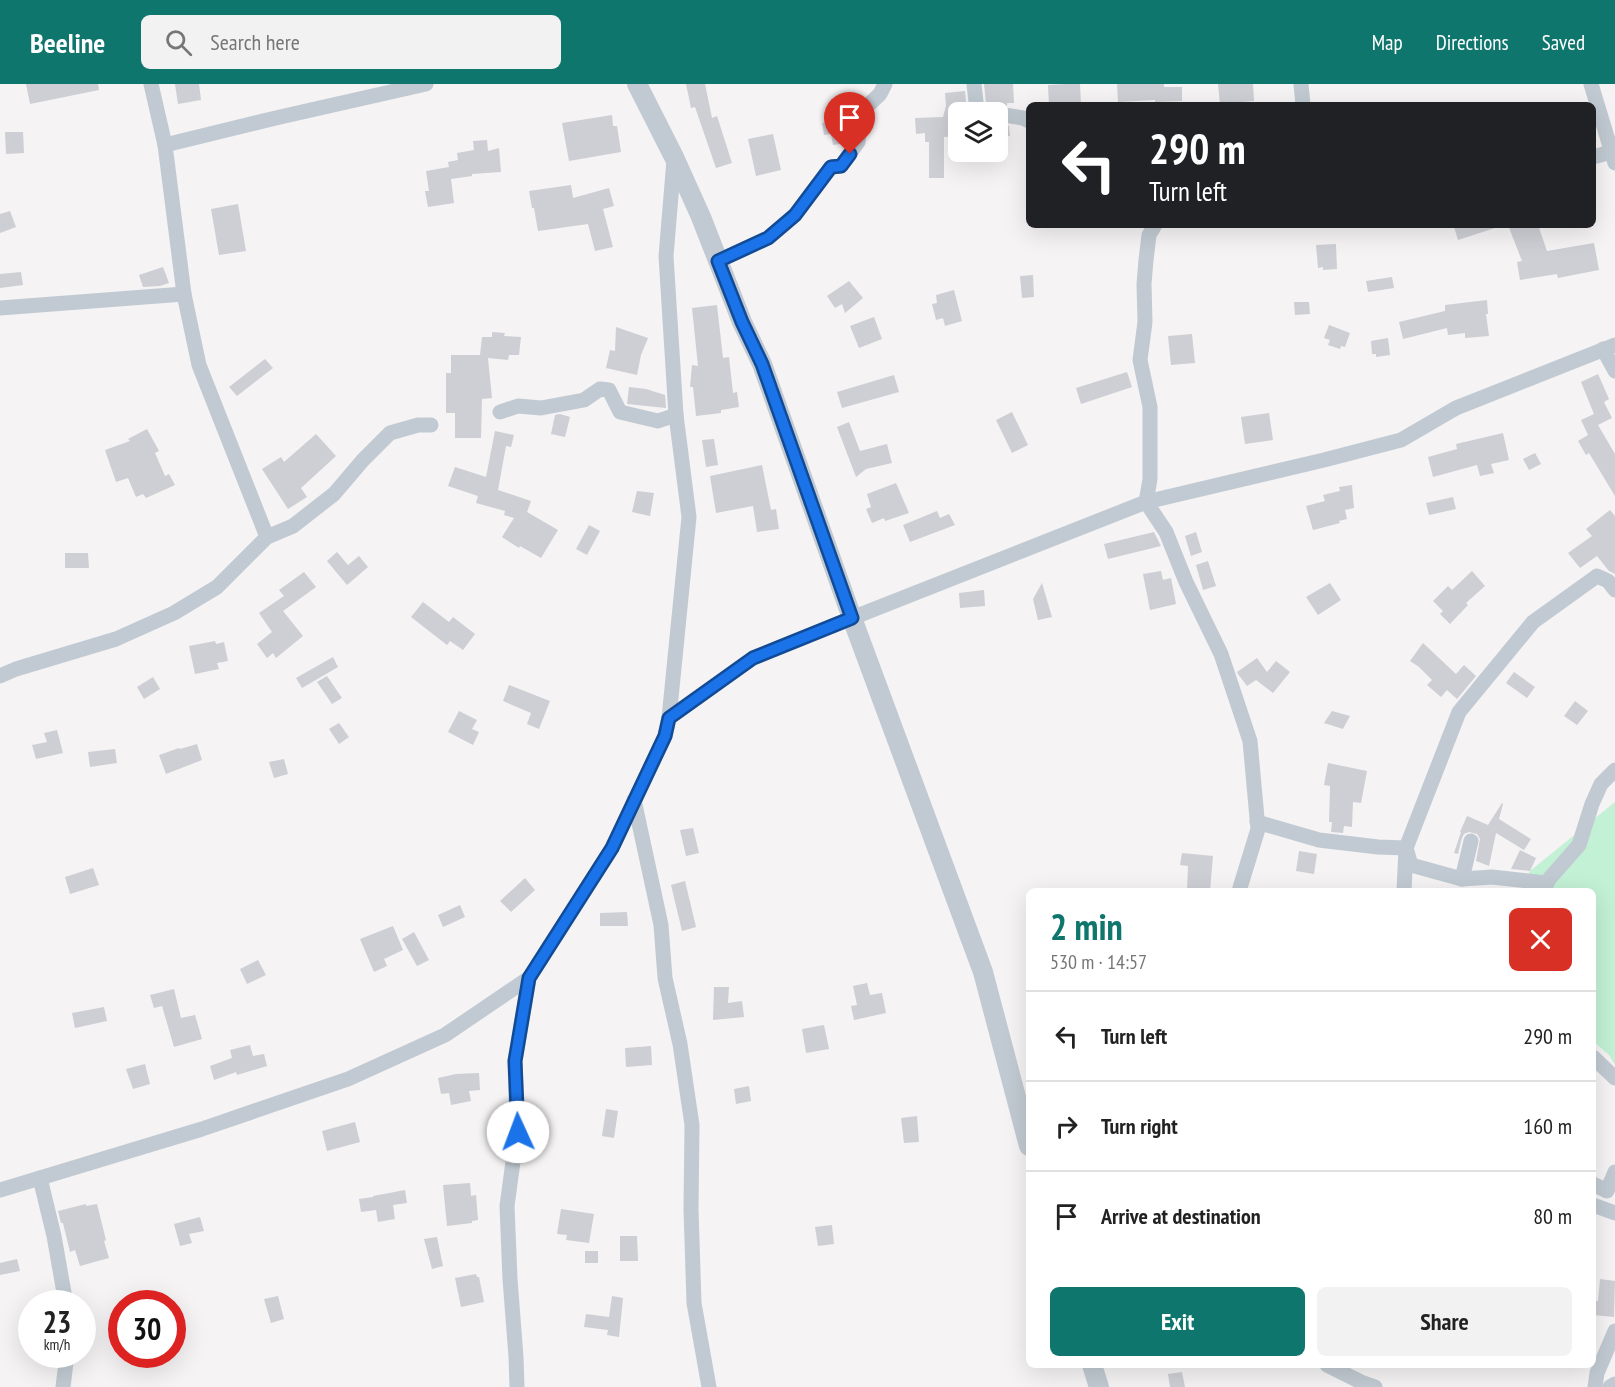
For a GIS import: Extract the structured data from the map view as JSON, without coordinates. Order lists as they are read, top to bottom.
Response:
{
  "page": {
    "header": "Beeline",
    "search": "Search here",
    "nav": ["Map", "Directions", "Saved"],
    "turn": ["290 m", "Turn left"],
    "heading": ["2 min", "530 m · 14:57"],
    "list": [
      {
        "name": "Turn left",
        "value": "290 m"
      },
      {
        "name": "Turn right",
        "value": "160 m"
      },
      {
        "name": "Arrive at destination",
        "value": "80 m"
      }
    ],
    "buttons": ["Exit", "Share"],
    "speed": "23 km/h",
    "limit": "30"
  }
}
